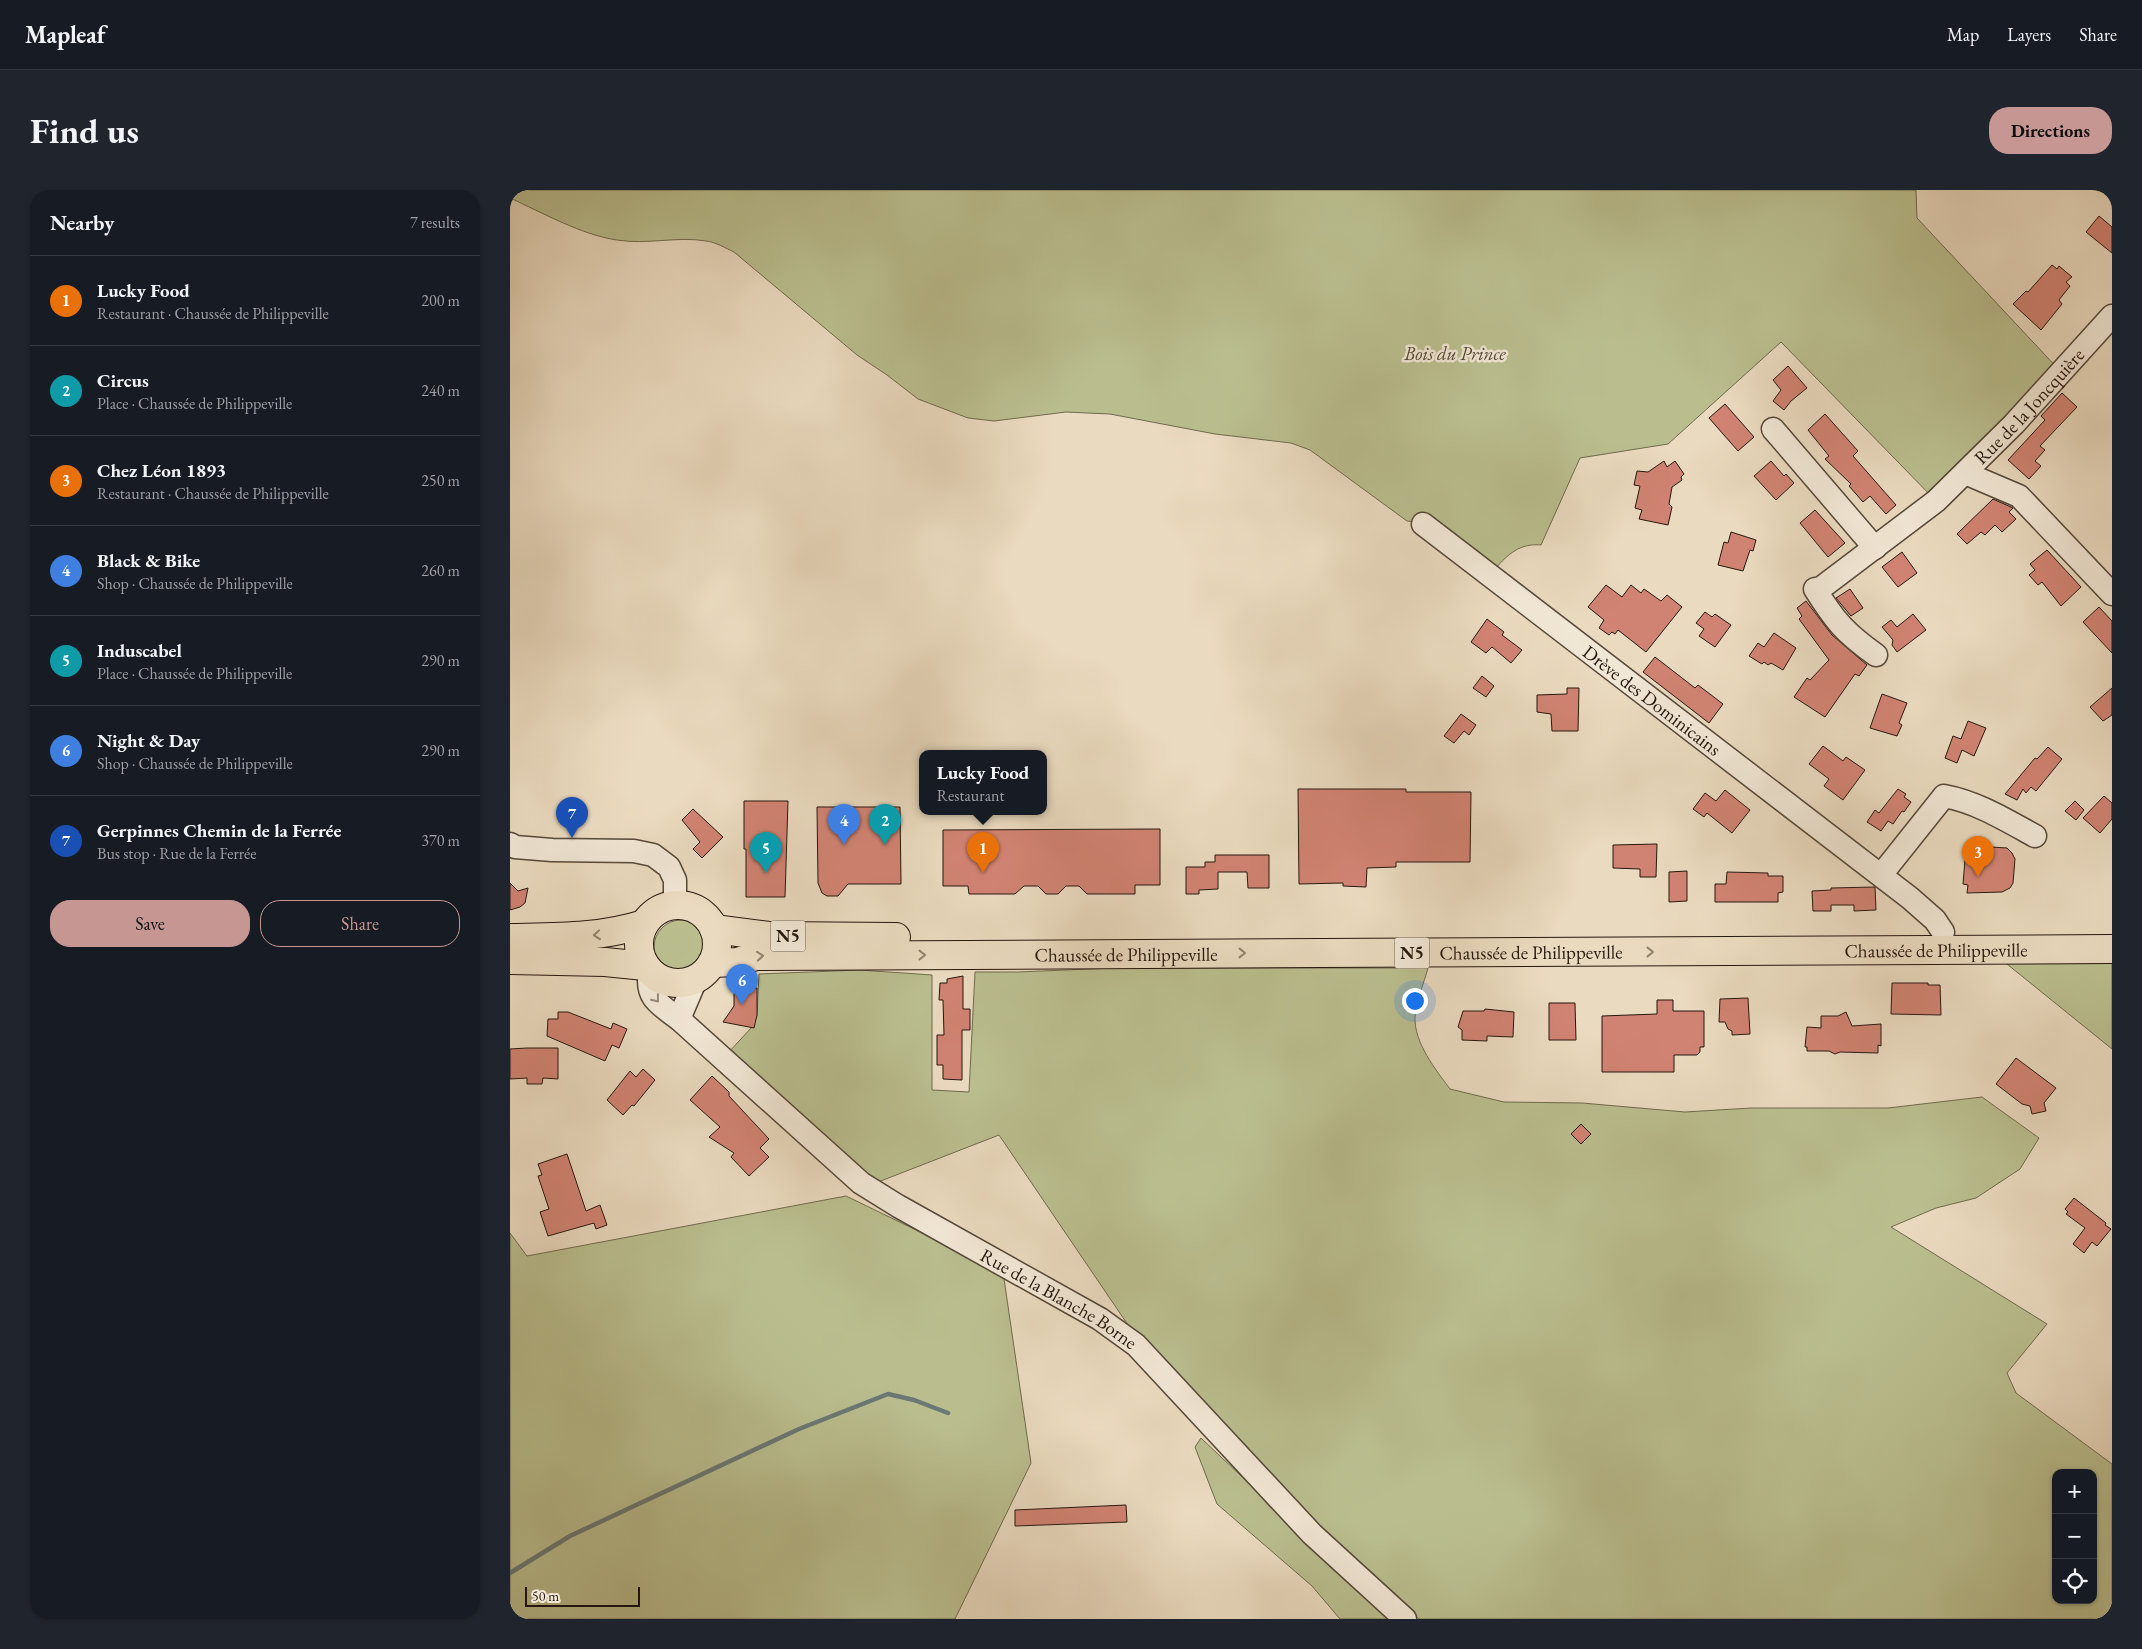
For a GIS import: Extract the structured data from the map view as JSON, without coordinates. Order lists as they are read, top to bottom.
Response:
{
  "streets": {
    "main road": ["N5", "Chaussée de Philippeville"],
    "street": ["Rue de la Joncquière", "Drève des Dominicains", "Rue de la Blanche Borne"]
  },
  "crossings": [
    ["Drève des Dominicains", "Chaussée de Philippeville"],
    ["N5", "Chaussée de Philippeville"],
    ["N5", "Rue de la Blanche Borne"],
    ["Chaussée de Philippeville", "Rue de la Blanche Borne"]
  ],
  "parks": ["Bois du Prince"],
  "scale_bar": "50 m",
  "page": {
    "header": "Mapleaf",
    "nav": ["Map", "Layers", "Share"],
    "buttons": [
      "Directions",
      ["Save", "Share"]
    ],
    "title": "Find us",
    "heading": ["Nearby", "7 results"],
    "list": [
      {
        "mark": "1",
        "name": "Lucky Food",
        "note": "Restaurant · Chaussée de Philippeville",
        "value": "200 m"
      },
      {
        "mark": "2",
        "name": "Circus",
        "note": "Place · Chaussée de Philippeville",
        "value": "240 m"
      },
      {
        "mark": "3",
        "name": "Chez Léon 1893",
        "note": "Restaurant · Chaussée de Philippeville",
        "value": "250 m"
      },
      {
        "mark": "4",
        "name": "Black & Bike",
        "note": "Shop · Chaussée de Philippeville",
        "value": "260 m"
      },
      {
        "mark": "5",
        "name": "Induscabel",
        "note": "Place · Chaussée de Philippeville",
        "value": "290 m"
      },
      {
        "mark": "6",
        "name": "Night & Day",
        "note": "Shop · Chaussée de Philippeville",
        "value": "290 m"
      },
      {
        "mark": "7",
        "name": "Gerpinnes Chemin de la Ferrée",
        "note": "Bus stop · Rue de la Ferrée",
        "value": "370 m"
      }
    ],
    "popup": ["Lucky Food", "Restaurant"],
    "pins": [
      "7",
      "2",
      "4",
      "1",
      "5",
      "3",
      "6"
    ],
    "map_buttons": ["+", "−"],
    "scale": "50 m"
  }
}
